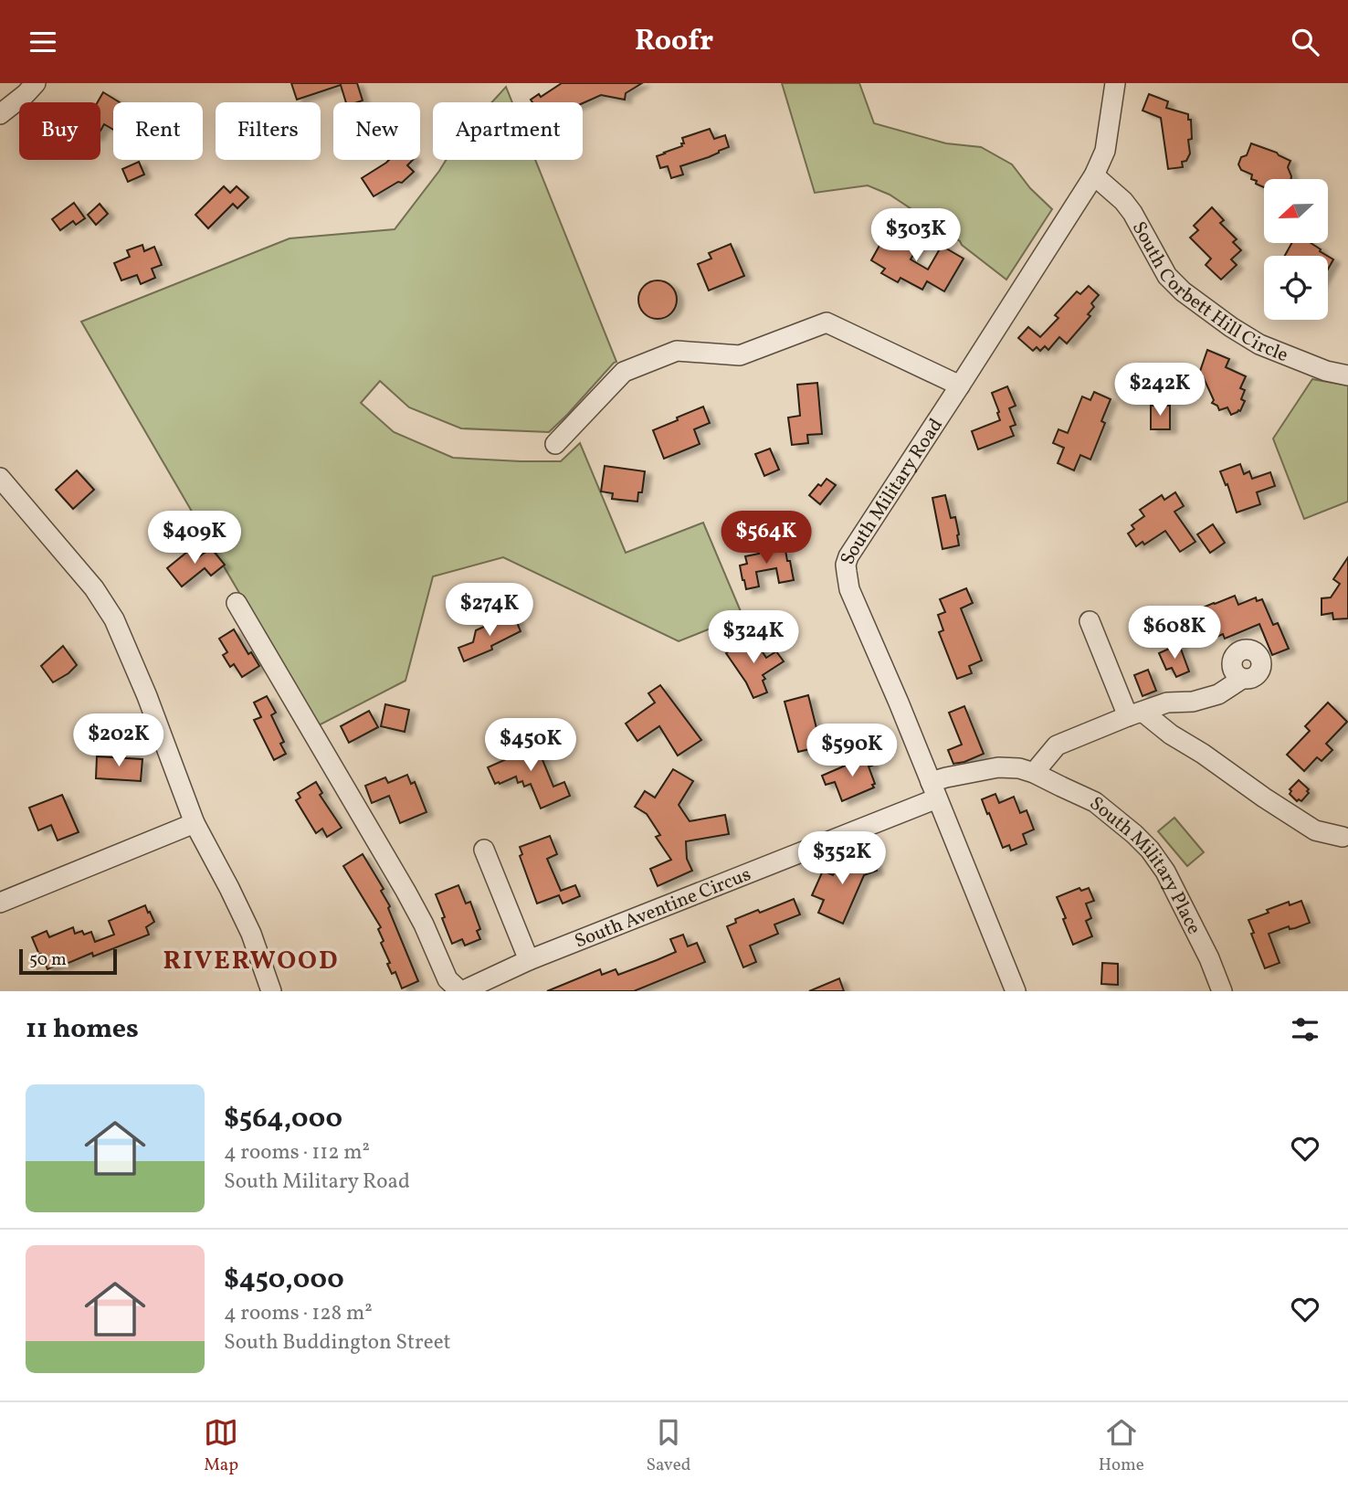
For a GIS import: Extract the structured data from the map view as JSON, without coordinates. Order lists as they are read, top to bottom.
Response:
{
  "streets": {
    "street": [
      "South Corbett Hill Circle",
      "South Military Road",
      "South Military Place",
      "South Aventine Circus"
    ]
  },
  "crossings": [
    ["South Corbett Hill Circle", "South Military Road"],
    ["South Military Road", "South Military Place"],
    ["South Military Road", "South Aventine Circus"],
    ["South Military Place", "South Aventine Circus"]
  ],
  "districts": ["RIVERWOOD"],
  "scale_bar": "50 m",
  "north": "left",
  "page": {
    "header": "Roofr",
    "chip": [
      "Buy",
      "Rent",
      "Filters",
      "New",
      "Apartment"
    ],
    "price": [
      "$303K",
      "$242K",
      "$409K",
      "$564K",
      "$274K",
      "$608K",
      "$324K",
      "$202K",
      "$450K",
      "$590K",
      "$352K"
    ],
    "scale": "50 m",
    "heading": "11 homes",
    "list": [
      {
        "name": "$564,000",
        "note": "4 rooms · 112 m² · South Military Road"
      },
      {
        "name": "$450,000",
        "note": "4 rooms · 128 m² · South Buddington Street"
      }
    ],
    "tabs": ["Map", "Saved", "Home"]
  }
}
